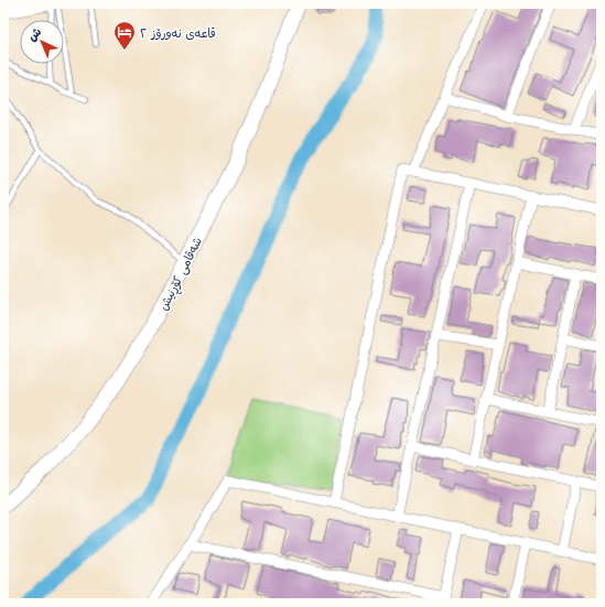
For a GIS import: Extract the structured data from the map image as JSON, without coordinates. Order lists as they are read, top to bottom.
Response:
{
  "streets": {
    "main road": ["شەقامی کۆڕنیش"]
  },
  "places": {
    "hotel": ["قاعەی نەورۆز ٢"]
  },
  "north": "top left"
}
